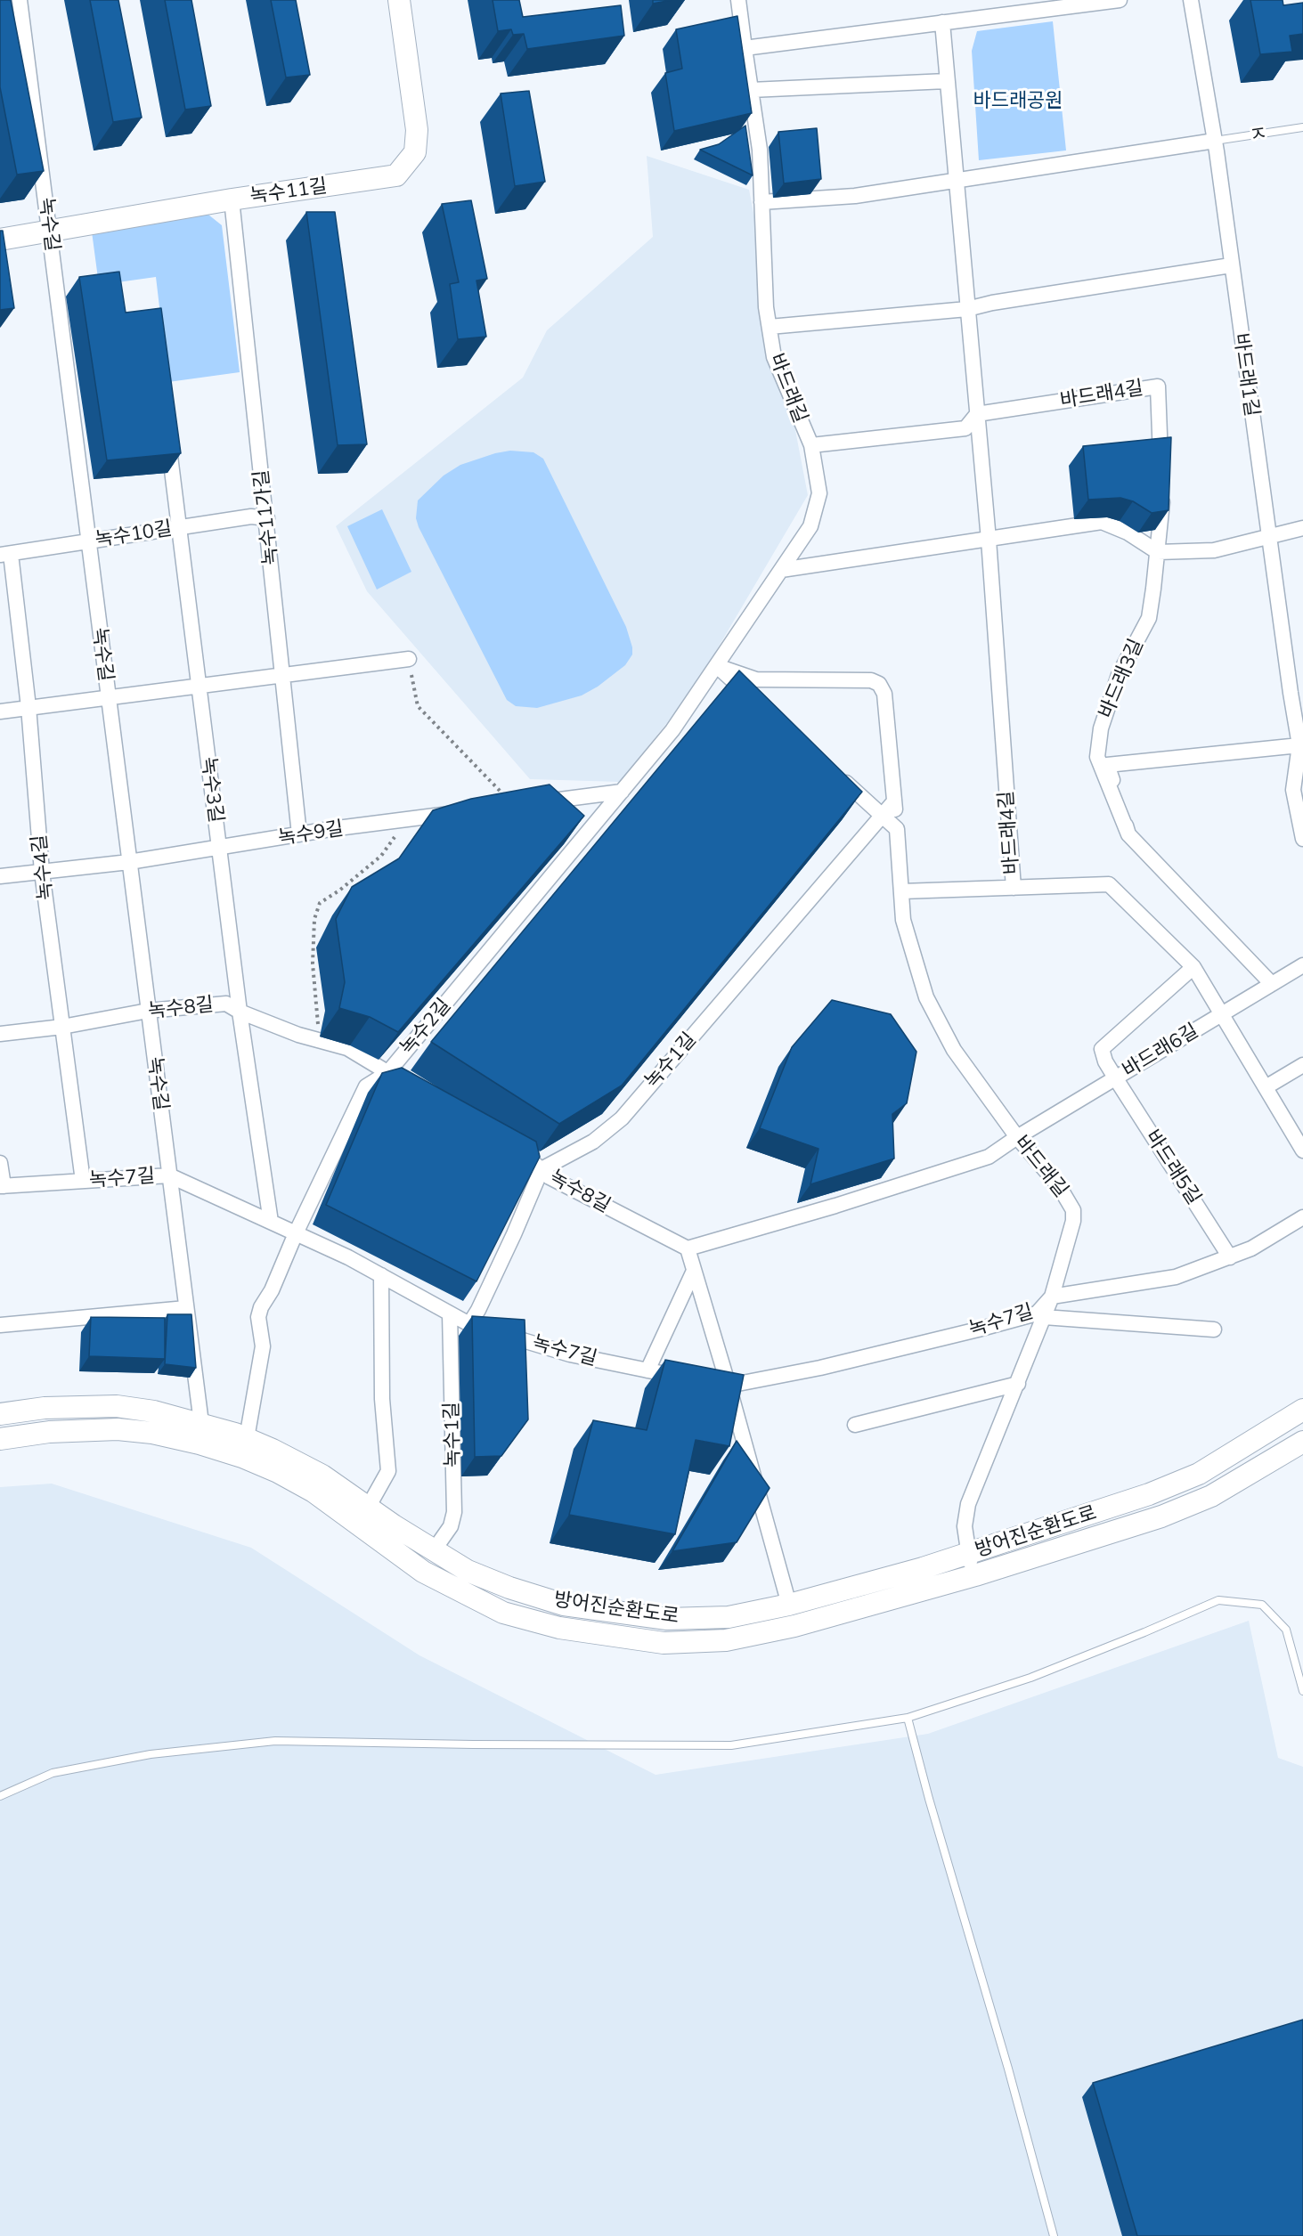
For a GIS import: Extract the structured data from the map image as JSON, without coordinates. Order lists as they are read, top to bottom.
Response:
{
  "streets": {
    "main road": ["녹수11길", "방어진순환도로"],
    "street": [
      "녹수길",
      "바드래1길",
      "바드래길",
      "바드래4길",
      "녹수11가길",
      "녹수10길",
      "바드래3길",
      "녹수3길",
      "녹수9길",
      "녹수4길",
      "녹수8길",
      "녹수2길",
      "바드래6길",
      "녹수1길",
      "바드래5길",
      "녹수7길"
    ],
    "lane": ["ㅈ"]
  },
  "crossings": [
    ["ㅈ", "바드래1길"],
    ["녹수11길", "녹수길"],
    ["녹수11길", "녹수11가길"],
    ["녹수길", "녹수10길"],
    ["녹수길", "녹수9길"],
    ["녹수길", "녹수8길"],
    ["녹수길", "녹수7길"],
    ["녹수길", "방어진순환도로"],
    ["바드래1길", "바드래3길"],
    ["바드래길", "녹수2길"],
    ["바드래길", "바드래6길"],
    ["바드래길", "녹수1길"],
    ["바드래길", "녹수7길"],
    ["바드래길", "방어진순환도로"],
    ["바드래4길", "바드래6길"],
    ["바드래4길", "바드래5길"],
    ["녹수11가길", "녹수10길"],
    ["녹수11가길", "녹수9길"],
    ["녹수10길", "녹수3길"],
    ["녹수10길", "녹수4길"],
    ["바드래3길", "바드래6길"],
    ["녹수3길", "녹수9길"],
    ["녹수3길", "녹수8길"],
    ["녹수3길", "녹수7길"],
    ["녹수9길", "녹수4길"],
    ["녹수4길", "녹수8길"],
    ["녹수4길", "녹수7길"],
    ["녹수8길", "녹수2길"],
    ["녹수8길", "녹수1길"],
    ["녹수2길", "녹수7길"],
    ["녹수2길", "방어진순환도로"],
    ["바드래6길", "바드래5길"],
    ["녹수1길", "녹수7길"],
    ["녹수1길", "방어진순환도로"]
  ],
  "parks": ["바드래공원"]
}
